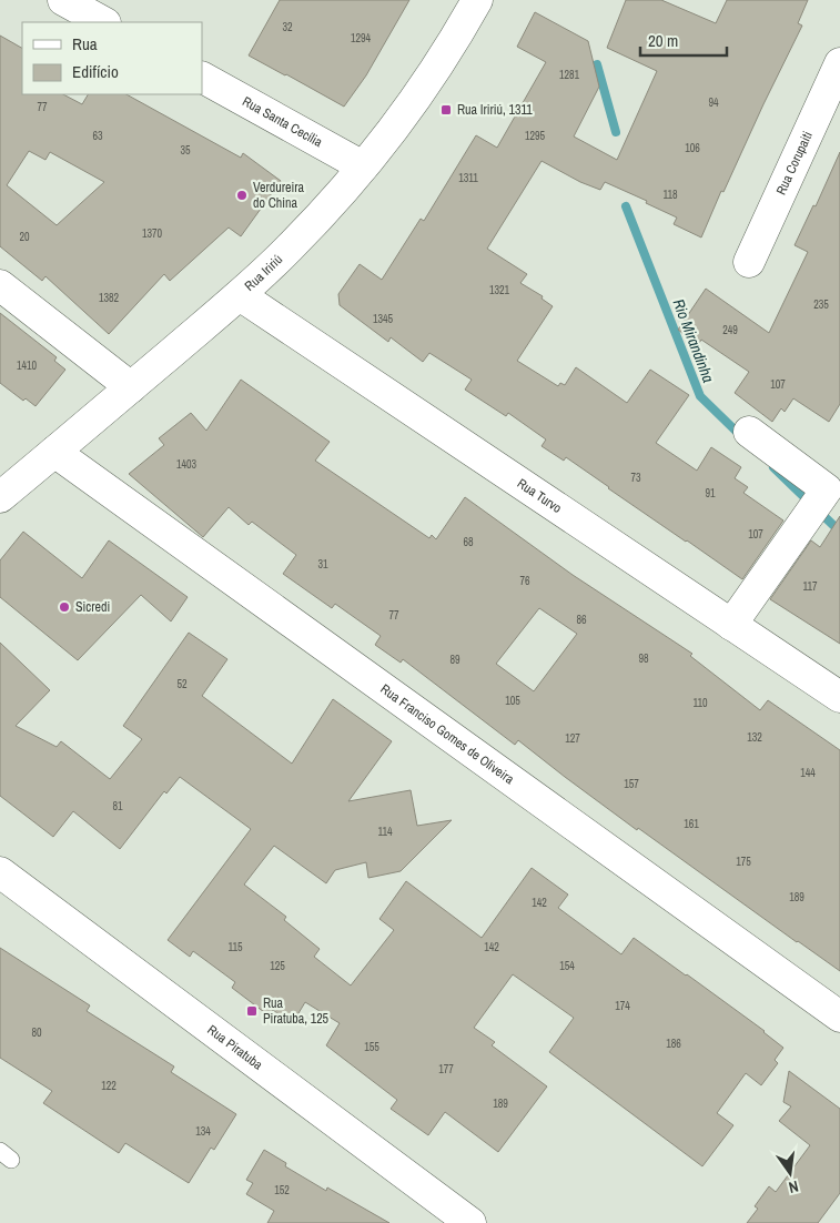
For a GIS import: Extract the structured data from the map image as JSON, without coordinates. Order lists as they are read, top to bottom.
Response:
{
  "streets": {
    "street": [
      "Rua Santa Cecília",
      "Rua Corupaiti",
      "Rua Iririú",
      "Rua Turvo",
      "Rua Franciso Gomes de Oliveira",
      "Rua Piratuba"
    ]
  },
  "crossings": [
    ["Rua Santa Cecília", "Rua Iririú"],
    ["Rua Iririú", "Rua Turvo"],
    ["Rua Iririú", "Rua Franciso Gomes de Oliveira"]
  ],
  "water": ["Rio Mirandinha"],
  "places": {
    "transit": ["Rua Iririú, 1311", "Rua Piratuba, 125"],
    "other": ["Verdureira do China", "Sicredi"]
  },
  "house_numbers": [
    "32",
    "1294",
    "1281",
    "94",
    "77",
    "63",
    "1295",
    "106",
    "35",
    "1311",
    "118",
    "1370",
    "20",
    "1321",
    "1382",
    "235",
    "1345",
    "249",
    "1410",
    "107",
    "1403",
    "73",
    "91",
    "107",
    "68",
    "31",
    "76",
    "117",
    "77",
    "86",
    "98",
    "89",
    "52",
    "105",
    "110",
    "132",
    "127",
    "144",
    "157",
    "81",
    "161",
    "114",
    "175",
    "189",
    "142",
    "115",
    "142",
    "125",
    "154",
    "174",
    "80",
    "186",
    "155",
    "177",
    "122",
    "189",
    "134",
    "152"
  ],
  "legend": ["Rua", "Edifício"],
  "scale_bar": "20 m",
  "north": "bottom"
}
